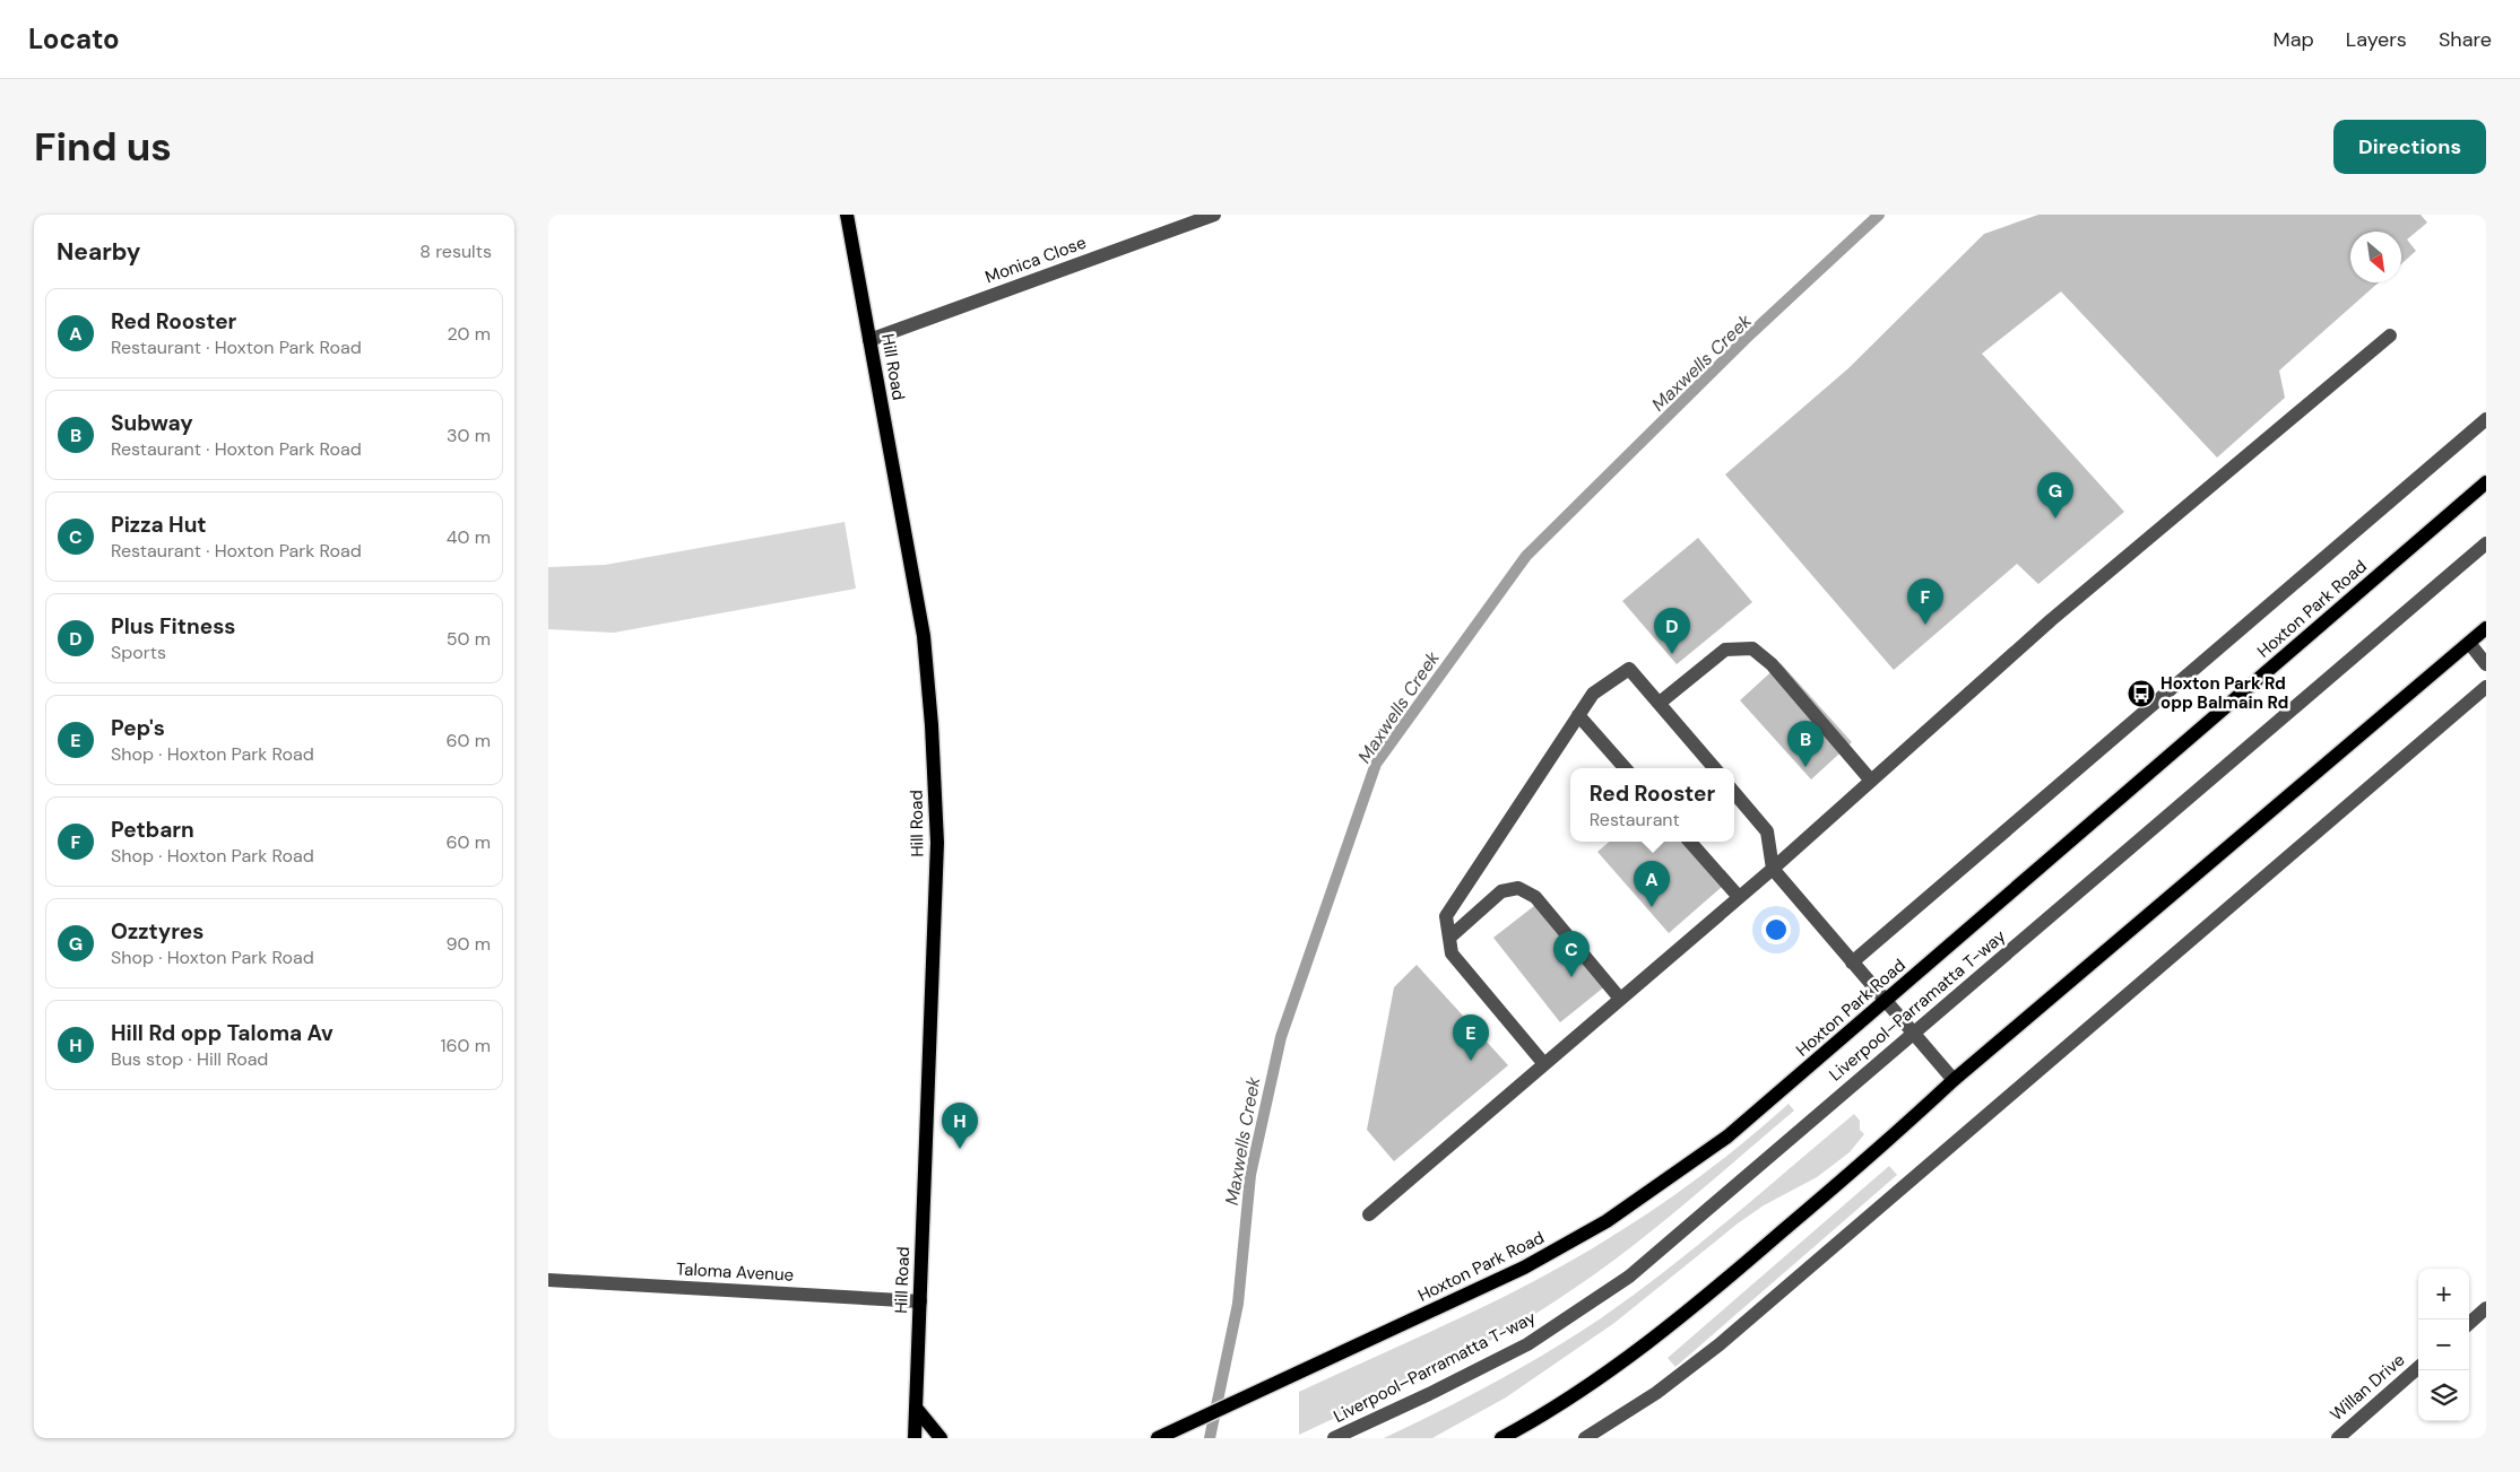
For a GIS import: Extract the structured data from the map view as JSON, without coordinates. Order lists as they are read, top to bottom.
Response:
{
  "streets": {
    "main road": ["Hill Road", "Hoxton Park Road"],
    "street": [
      "Monica Close",
      "Liverpool–Parramatta T-way",
      "Taloma Avenue",
      "Willan Drive"
    ]
  },
  "crossings": [
    ["Monica Close", "Hill Road"],
    ["Hill Road", "Taloma Avenue"]
  ],
  "water": ["Maxwells Creek"],
  "places": {
    "bus stop": ["Hoxton Park Rd opp Balmain Rd"]
  },
  "north": "bottom right",
  "page": {
    "header": "Locato",
    "nav": ["Map", "Layers", "Share"],
    "buttons": "Directions",
    "title": "Find us",
    "heading": ["Nearby", "8 results"],
    "list": [
      {
        "mark": "A",
        "name": "Red Rooster",
        "note": "Restaurant · Hoxton Park Road",
        "value": "20 m"
      },
      {
        "mark": "B",
        "name": "Subway",
        "note": "Restaurant · Hoxton Park Road",
        "value": "30 m"
      },
      {
        "mark": "C",
        "name": "Pizza Hut",
        "note": "Restaurant · Hoxton Park Road",
        "value": "40 m"
      },
      {
        "mark": "D",
        "name": "Plus Fitness",
        "note": "Sports",
        "value": "50 m"
      },
      {
        "mark": "E",
        "name": "Pep's",
        "note": "Shop · Hoxton Park Road",
        "value": "60 m"
      },
      {
        "mark": "F",
        "name": "Petbarn",
        "note": "Shop · Hoxton Park Road",
        "value": "60 m"
      },
      {
        "mark": "G",
        "name": "Ozztyres",
        "note": "Shop · Hoxton Park Road",
        "value": "90 m"
      },
      {
        "mark": "H",
        "name": "Hill Rd opp Taloma Av",
        "note": "Bus stop · Hill Road",
        "value": "160 m"
      }
    ],
    "pins": [
      "G",
      "F",
      "D",
      "B",
      "A",
      "C",
      "E",
      "H"
    ],
    "popup": ["Red Rooster", "Restaurant"],
    "map_buttons": ["+", "−"]
  }
}
